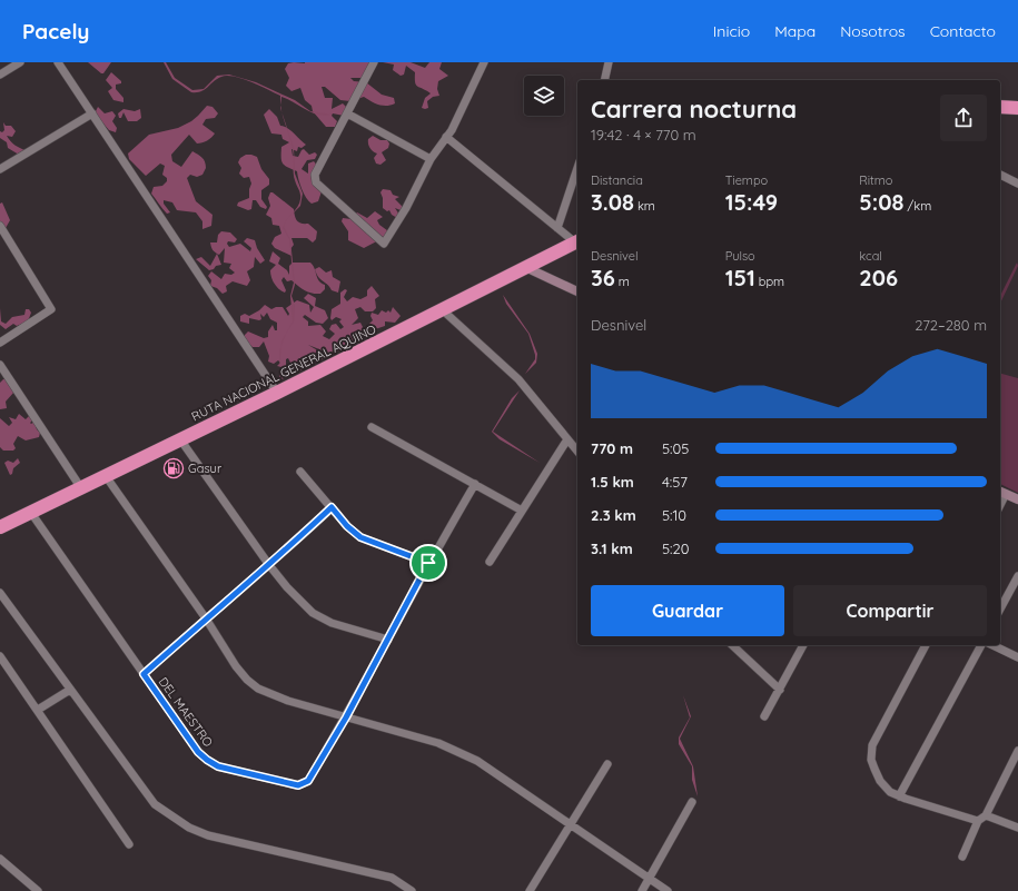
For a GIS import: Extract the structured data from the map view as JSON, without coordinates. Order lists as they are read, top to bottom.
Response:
{
  "streets": {
    "highway": ["RUTA NACIONAL GENERAL AQUINO"],
    "street": ["DEL MAESTRO"]
  },
  "crossings": [
    ["RUTA NACIONAL GENERAL AQUINO", "DEL MAESTRO"]
  ],
  "places": {
    "fuel station": ["Gasur"]
  },
  "page": {
    "header": "Pacely",
    "nav": [
      "Inicio",
      "Mapa",
      "Nosotros",
      "Contacto"
    ],
    "heading": ["Carrera nocturna", "19:42 · 4 × 770 m"],
    "stats": [
      ["Distancia", "3.08 km"],
      ["Tiempo", "15:49"],
      ["Ritmo", "5:08 /km"],
      ["Desnivel", "36 m"],
      ["Pulso", "151 bpm"],
      ["kcal", "206"]
    ],
    "chart": ["Desnivel", "272–280 m"],
    "list": [
      {
        "name": "770 m",
        "note": "5:05"
      },
      {
        "name": "1.5 km",
        "note": "4:57"
      },
      {
        "name": "2.3 km",
        "note": "5:10"
      },
      {
        "name": "3.1 km",
        "note": "5:20"
      }
    ],
    "buttons": ["Guardar", "Compartir"]
  }
}
